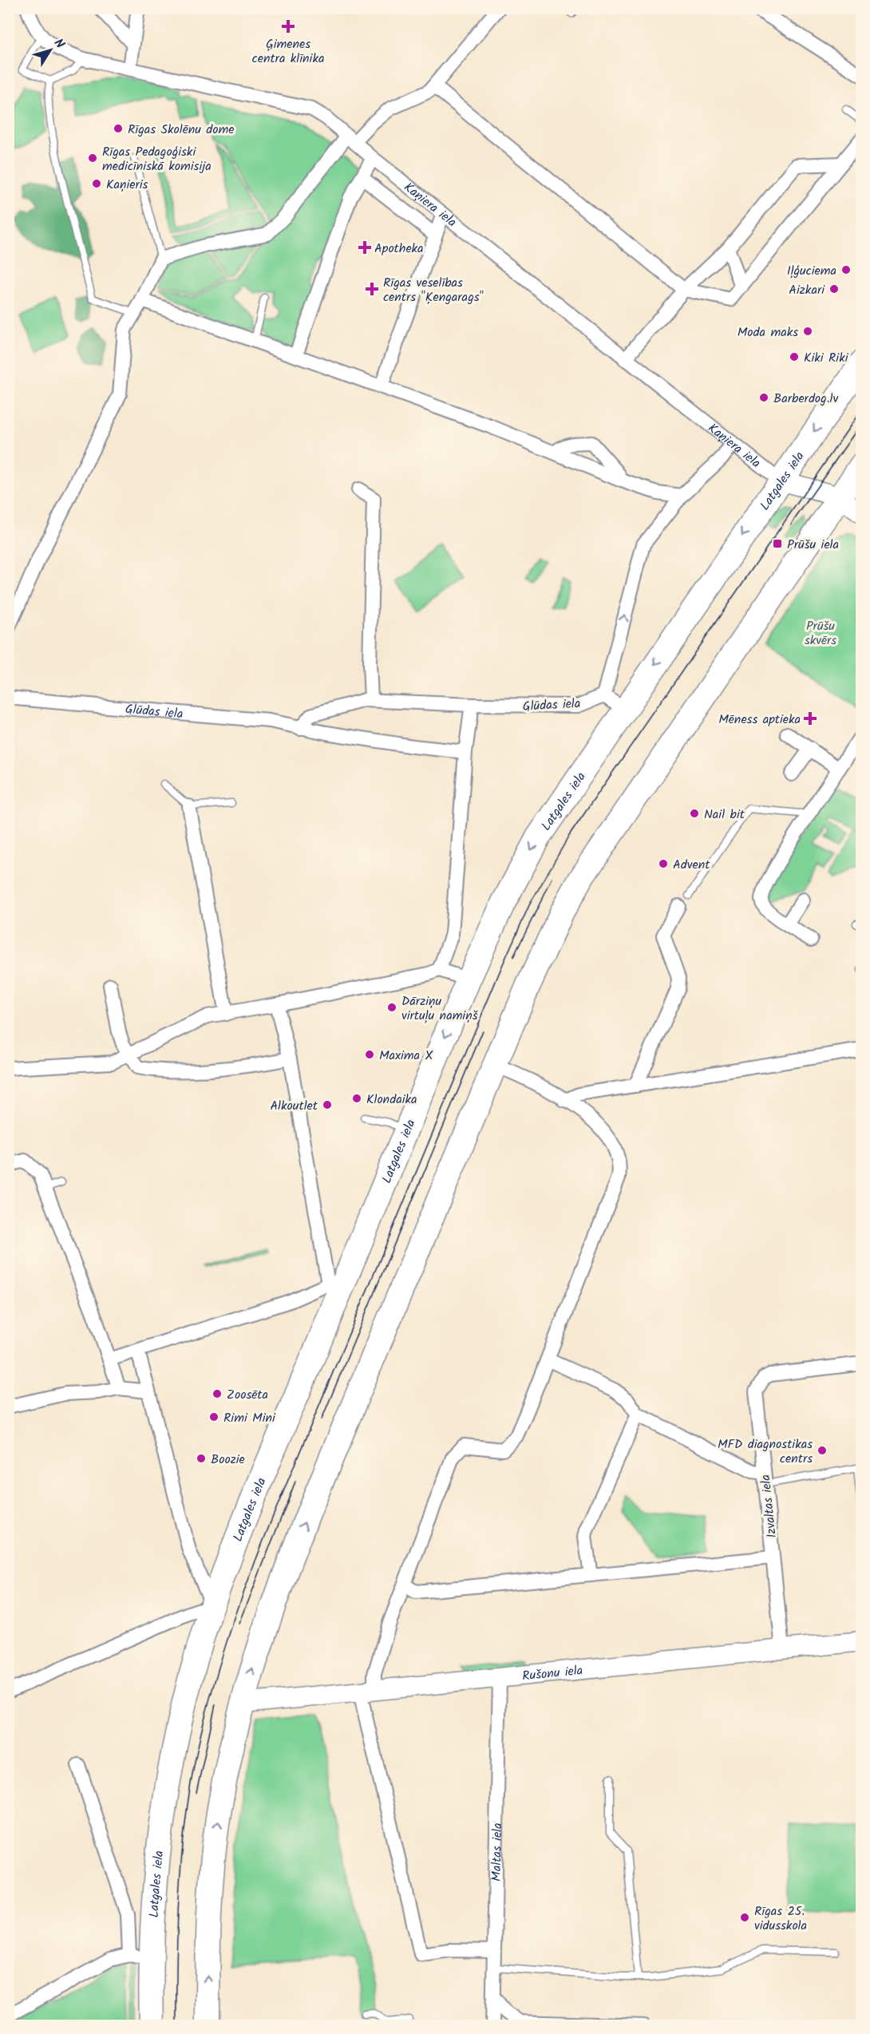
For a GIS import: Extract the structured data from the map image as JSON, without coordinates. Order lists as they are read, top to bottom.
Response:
{
  "streets": {
    "highway": ["Latgales iela"],
    "street": [
      "Kaņiera iela",
      "Glūdas iela",
      "Izvaltas iela",
      "Rušonu iela",
      "Maltas iela"
    ]
  },
  "crossings": [
    ["Kaņiera iela", "Latgales iela"],
    ["Izvaltas iela", "Rušonu iela"],
    ["Rušonu iela", "Maltas iela"]
  ],
  "parks": ["Prūšu skvērs"],
  "places": {
    "health": [
      "Ģimenes centra klīnika",
      "Apotheka",
      "Rīgas veselības centrs \"Ķengarags\"",
      "Mēness aptieka"
    ],
    "other": [
      "Rīgas Skolēnu dome",
      "Rīgas Pedagoģiski medicīniskā komisija",
      "Kaņieris",
      "Iļģuciema",
      "Aizkari",
      "Moda maks",
      "Kiki Riki",
      "Barberdog.lv",
      "Nail bit",
      "Advent",
      "Dārziņu virtuļu namiņš",
      "Maxima X",
      "Klondaika",
      "Alkoutlet",
      "Zoosēta",
      "Rimi Mini",
      "MFD diagnostikas centrs",
      "Boozie",
      "Rīgas 25. vidusskola"
    ],
    "transit": ["Prūšu iela"]
  },
  "north": "top right"
}
